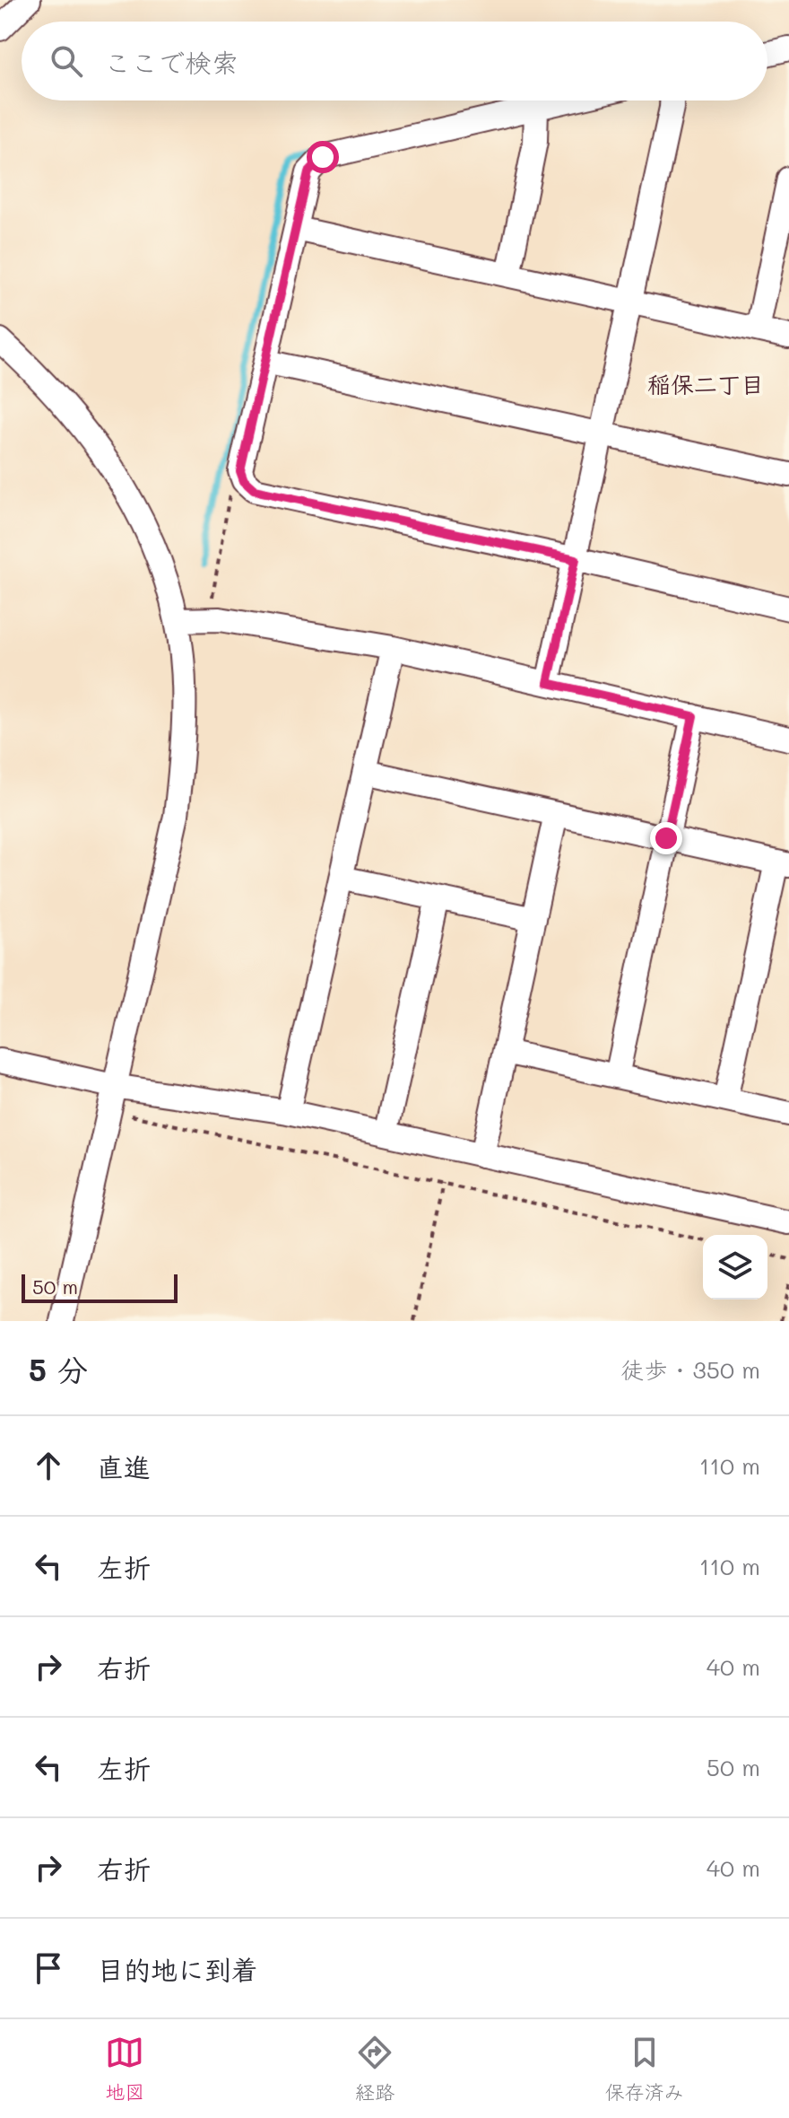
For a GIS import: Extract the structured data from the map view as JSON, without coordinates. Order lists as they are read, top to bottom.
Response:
{
  "districts": ["稲保二丁目"],
  "scale_bar": "50 m",
  "page": {
    "search": "ここで検索",
    "scale": "50 m",
    "heading": ["5 分", "徒歩 · 350 m"],
    "list": [
      ["直進", "110 m"],
      ["左折", "110 m"],
      ["右折", "40 m"],
      ["左折", "50 m"],
      ["右折", "40 m"],
      "目的地に到着"
    ],
    "nav": ["地図", "経路", "保存済み"]
  }
}
